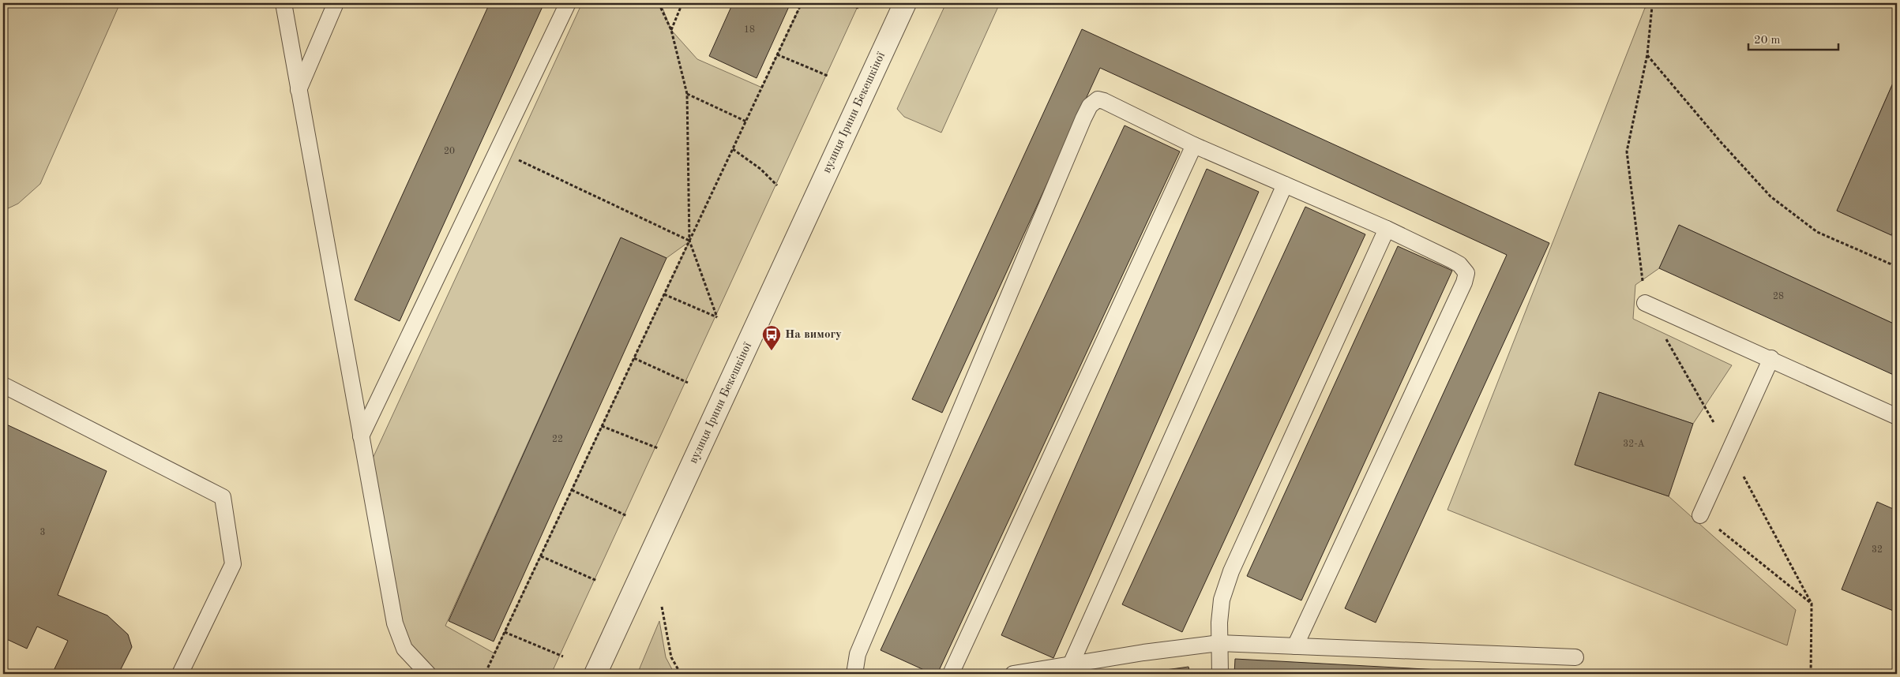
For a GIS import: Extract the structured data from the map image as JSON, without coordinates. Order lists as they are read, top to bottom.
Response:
{
  "streets": {
    "street": ["вулиця Ірини Бекешкіної"]
  },
  "places": {
    "bus stop": ["На вимогу"]
  },
  "house_numbers": [
    "18",
    "20",
    "28",
    "22",
    "32-А",
    "3",
    "32"
  ],
  "scale_bar": "20 m"
}
